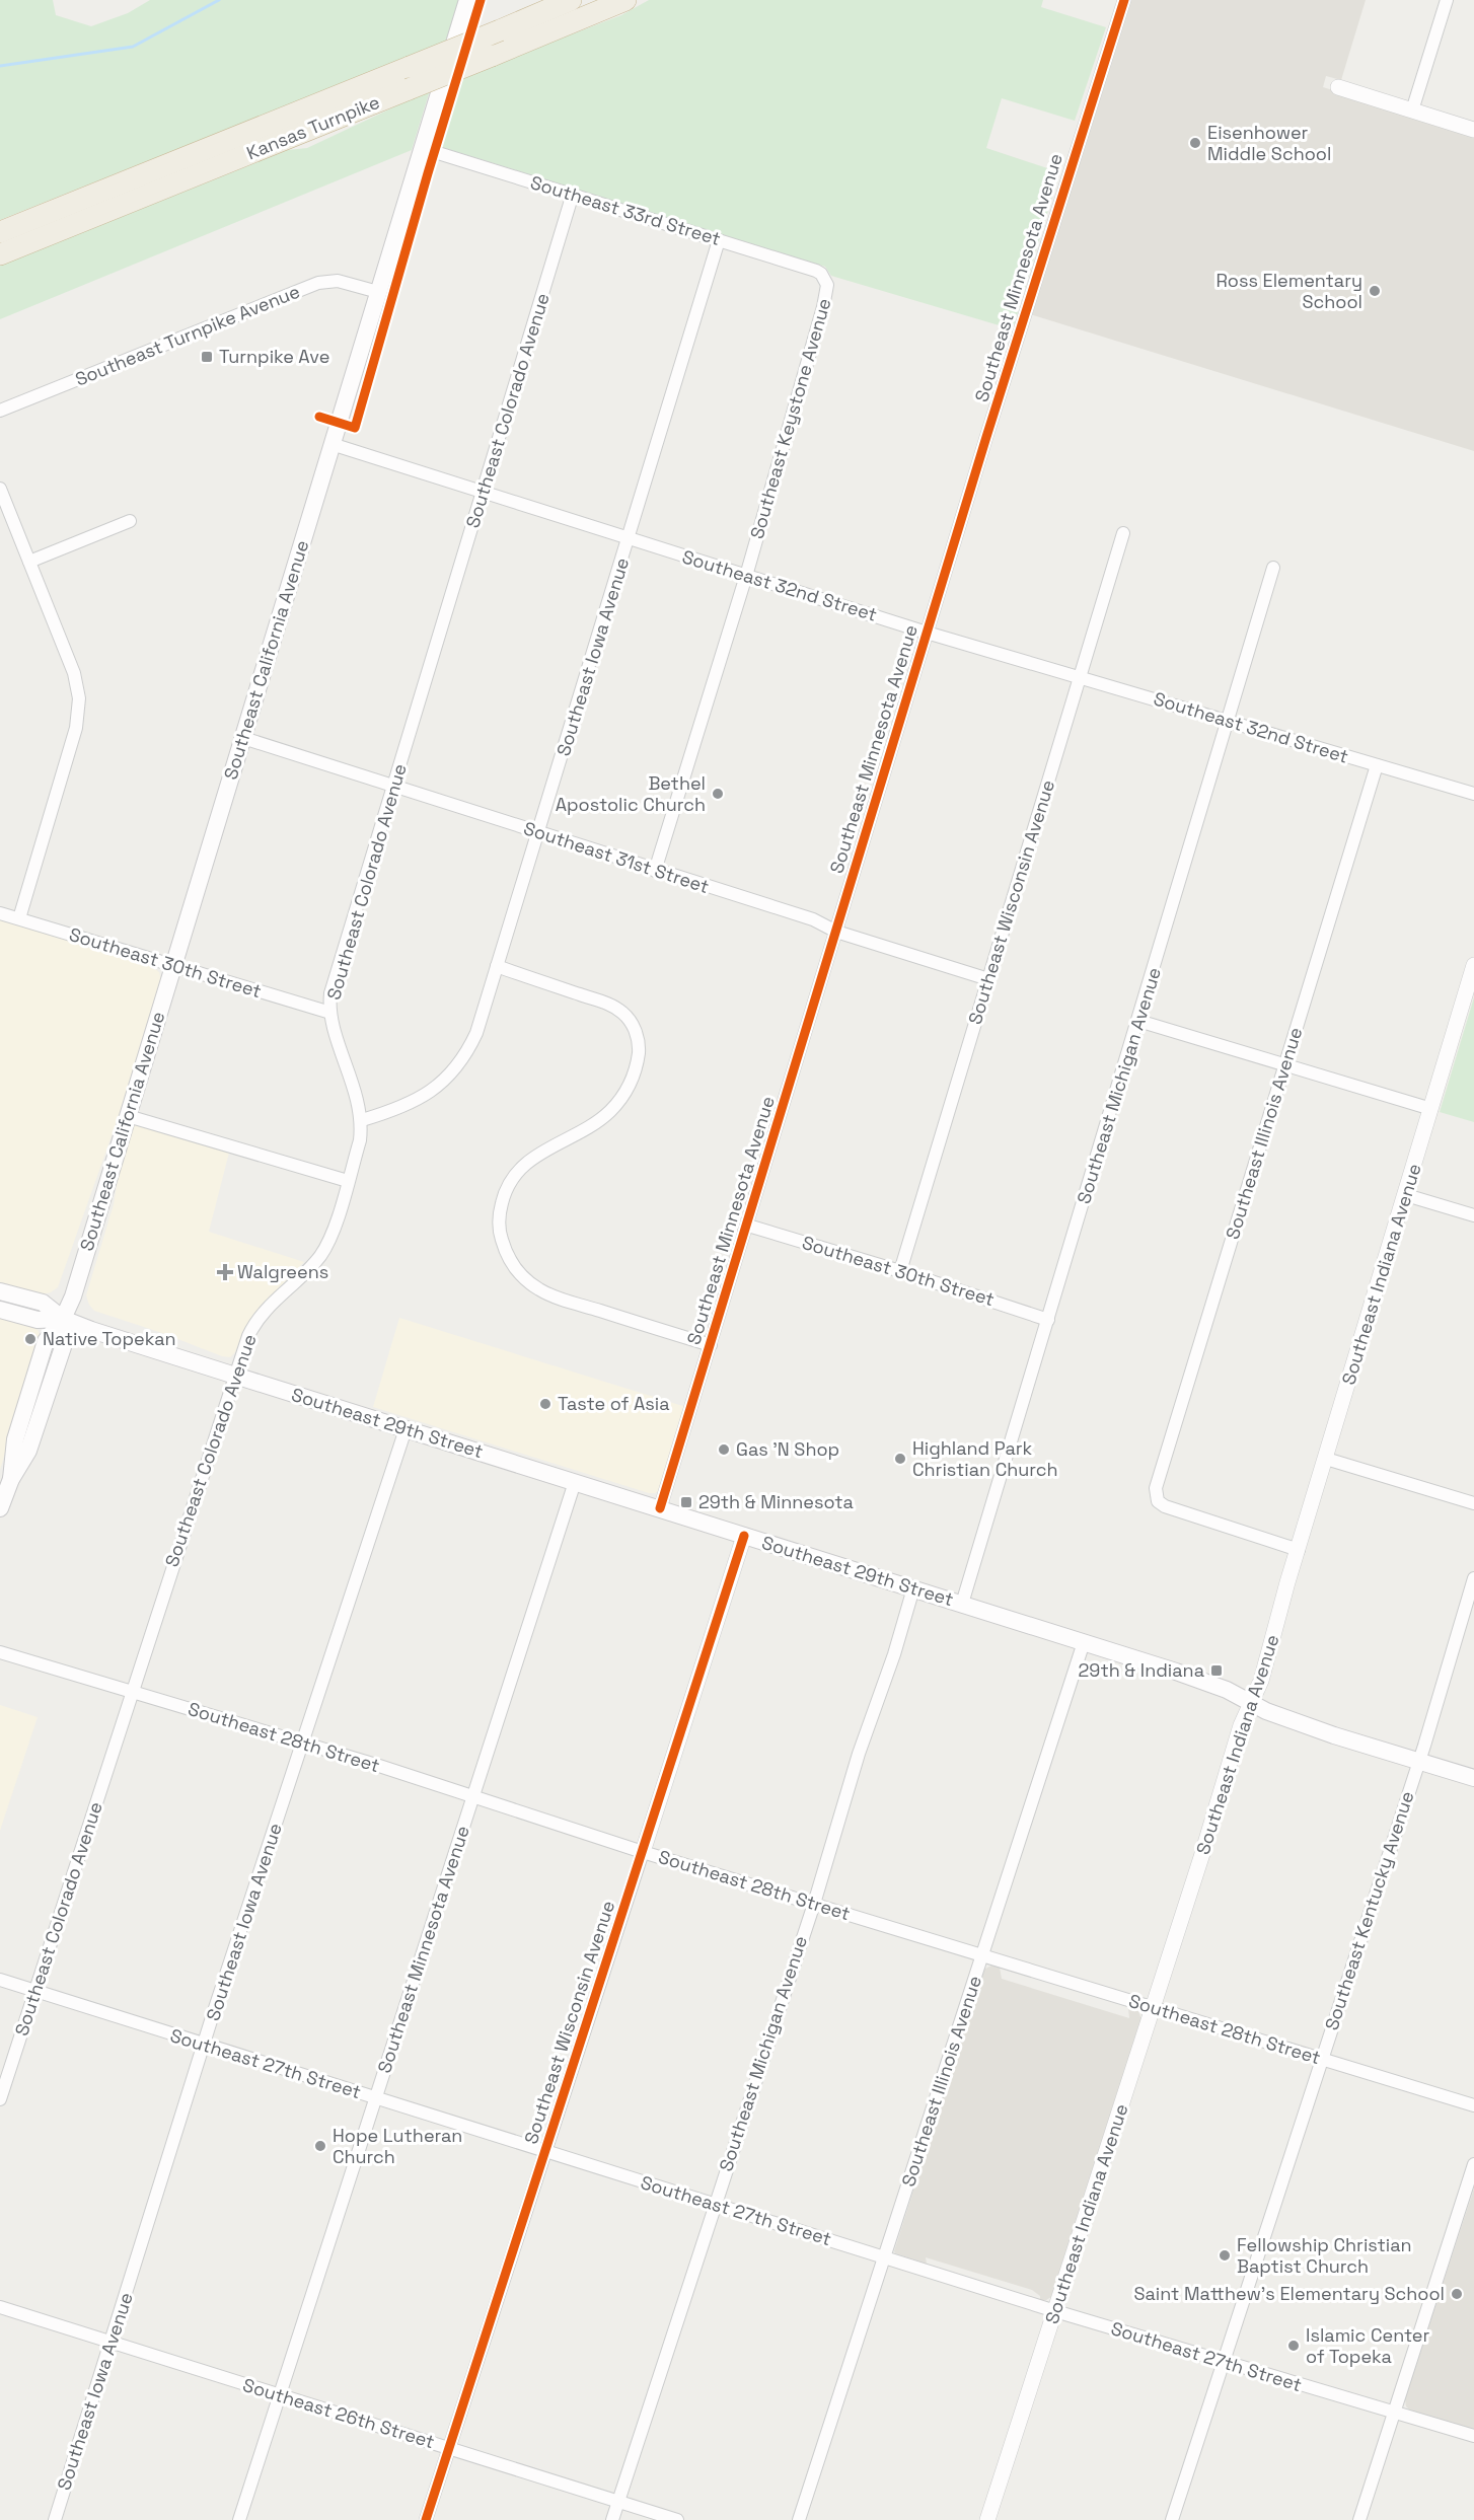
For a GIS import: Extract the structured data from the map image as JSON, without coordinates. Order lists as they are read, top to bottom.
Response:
{
  "streets": {
    "highway": ["Kansas Turnpike"],
    "main road": ["Southeast California Avenue", "Southeast 29th Street"],
    "street": [
      "Southeast 33rd Street",
      "Southeast Minnesota Avenue",
      "Southeast Turnpike Avenue",
      "Southeast Colorado Avenue",
      "Southeast Keystone Avenue",
      "Southeast 32nd Street",
      "Southeast Iowa Avenue",
      "Southeast 31st Street",
      "Southeast Wisconsin Avenue",
      "Southeast 30th Street",
      "Southeast Michigan Avenue",
      "Southeast Illinois Avenue",
      "Southeast Indiana Avenue",
      "Southeast 28th Street",
      "Southeast Kentucky Avenue",
      "Southeast 27th Street",
      "Southeast 26th Street"
    ]
  },
  "crossings": [
    ["Southeast 33rd Street", "Southeast Colorado Avenue"],
    ["Southeast 33rd Street", "Southeast Keystone Avenue"],
    ["Southeast 33rd Street", "Southeast Iowa Avenue"],
    ["Southeast 33rd Street", "Southeast California Avenue"],
    ["Southeast Minnesota Avenue", "Southeast 32nd Street"],
    ["Southeast Minnesota Avenue", "Southeast 31st Street"],
    ["Southeast Minnesota Avenue", "Southeast 30th Street"],
    ["Southeast Minnesota Avenue", "Southeast 29th Street"],
    ["Southeast Minnesota Avenue", "Southeast 28th Street"],
    ["Southeast Minnesota Avenue", "Southeast 27th Street"],
    ["Southeast Minnesota Avenue", "Southeast 26th Street"],
    ["Southeast Turnpike Avenue", "Southeast California Avenue"],
    ["Southeast Colorado Avenue", "Southeast 32nd Street"],
    ["Southeast Colorado Avenue", "Southeast Iowa Avenue"],
    ["Southeast Colorado Avenue", "Southeast 31st Street"],
    ["Southeast Colorado Avenue", "Southeast 30th Street"],
    ["Southeast Colorado Avenue", "Southeast 29th Street"],
    ["Southeast Colorado Avenue", "Southeast 28th Street"],
    ["Southeast Colorado Avenue", "Southeast 27th Street"],
    ["Southeast Keystone Avenue", "Southeast 32nd Street"],
    ["Southeast Keystone Avenue", "Southeast 31st Street"],
    ["Southeast 32nd Street", "Southeast Iowa Avenue"],
    ["Southeast 32nd Street", "Southeast California Avenue"],
    ["Southeast 32nd Street", "Southeast Wisconsin Avenue"],
    ["Southeast 32nd Street", "Southeast Michigan Avenue"],
    ["Southeast 32nd Street", "Southeast Illinois Avenue"],
    ["Southeast Iowa Avenue", "Southeast 31st Street"],
    ["Southeast Iowa Avenue", "Southeast 29th Street"],
    ["Southeast Iowa Avenue", "Southeast 28th Street"],
    ["Southeast Iowa Avenue", "Southeast 27th Street"],
    ["Southeast Iowa Avenue", "Southeast 26th Street"],
    ["Southeast California Avenue", "Southeast 31st Street"],
    ["Southeast California Avenue", "Southeast 30th Street"],
    ["Southeast California Avenue", "Southeast 29th Street"],
    ["Southeast 31st Street", "Southeast Wisconsin Avenue"],
    ["Southeast Wisconsin Avenue", "Southeast 30th Street"],
    ["Southeast Wisconsin Avenue", "Southeast 29th Street"],
    ["Southeast Wisconsin Avenue", "Southeast 28th Street"],
    ["Southeast Wisconsin Avenue", "Southeast 27th Street"],
    ["Southeast Wisconsin Avenue", "Southeast 26th Street"],
    ["Southeast 30th Street", "Southeast Michigan Avenue"],
    ["Southeast Michigan Avenue", "Southeast 29th Street"],
    ["Southeast Michigan Avenue", "Southeast 28th Street"],
    ["Southeast Michigan Avenue", "Southeast 27th Street"],
    ["Southeast Michigan Avenue", "Southeast 26th Street"],
    ["Southeast Illinois Avenue", "Southeast Indiana Avenue"],
    ["Southeast Illinois Avenue", "Southeast 29th Street"],
    ["Southeast Illinois Avenue", "Southeast 28th Street"],
    ["Southeast Illinois Avenue", "Southeast 27th Street"],
    ["Southeast Indiana Avenue", "Southeast 29th Street"],
    ["Southeast Indiana Avenue", "Southeast 28th Street"],
    ["Southeast Indiana Avenue", "Southeast 27th Street"],
    ["Southeast 29th Street", "Southeast Kentucky Avenue"],
    ["Southeast 28th Street", "Southeast Kentucky Avenue"],
    ["Southeast Kentucky Avenue", "Southeast 27th Street"]
  ],
  "places": {
    "other": [
      "Eisenhower Middle School",
      "Ross Elementary School",
      "Bethel Apostolic Church",
      "Native Topekan",
      "Taste of Asia",
      "Gas 'N Shop",
      "Highland Park Christian Church",
      "Hope Lutheran Church",
      "Fellowship Christian Baptist Church",
      "Saint Matthew's Elementary School",
      "Islamic Center of Topeka"
    ],
    "transit": ["Turnpike Ave", "29th & Minnesota", "29th & Indiana"],
    "health": ["Walgreens"]
  }
}
